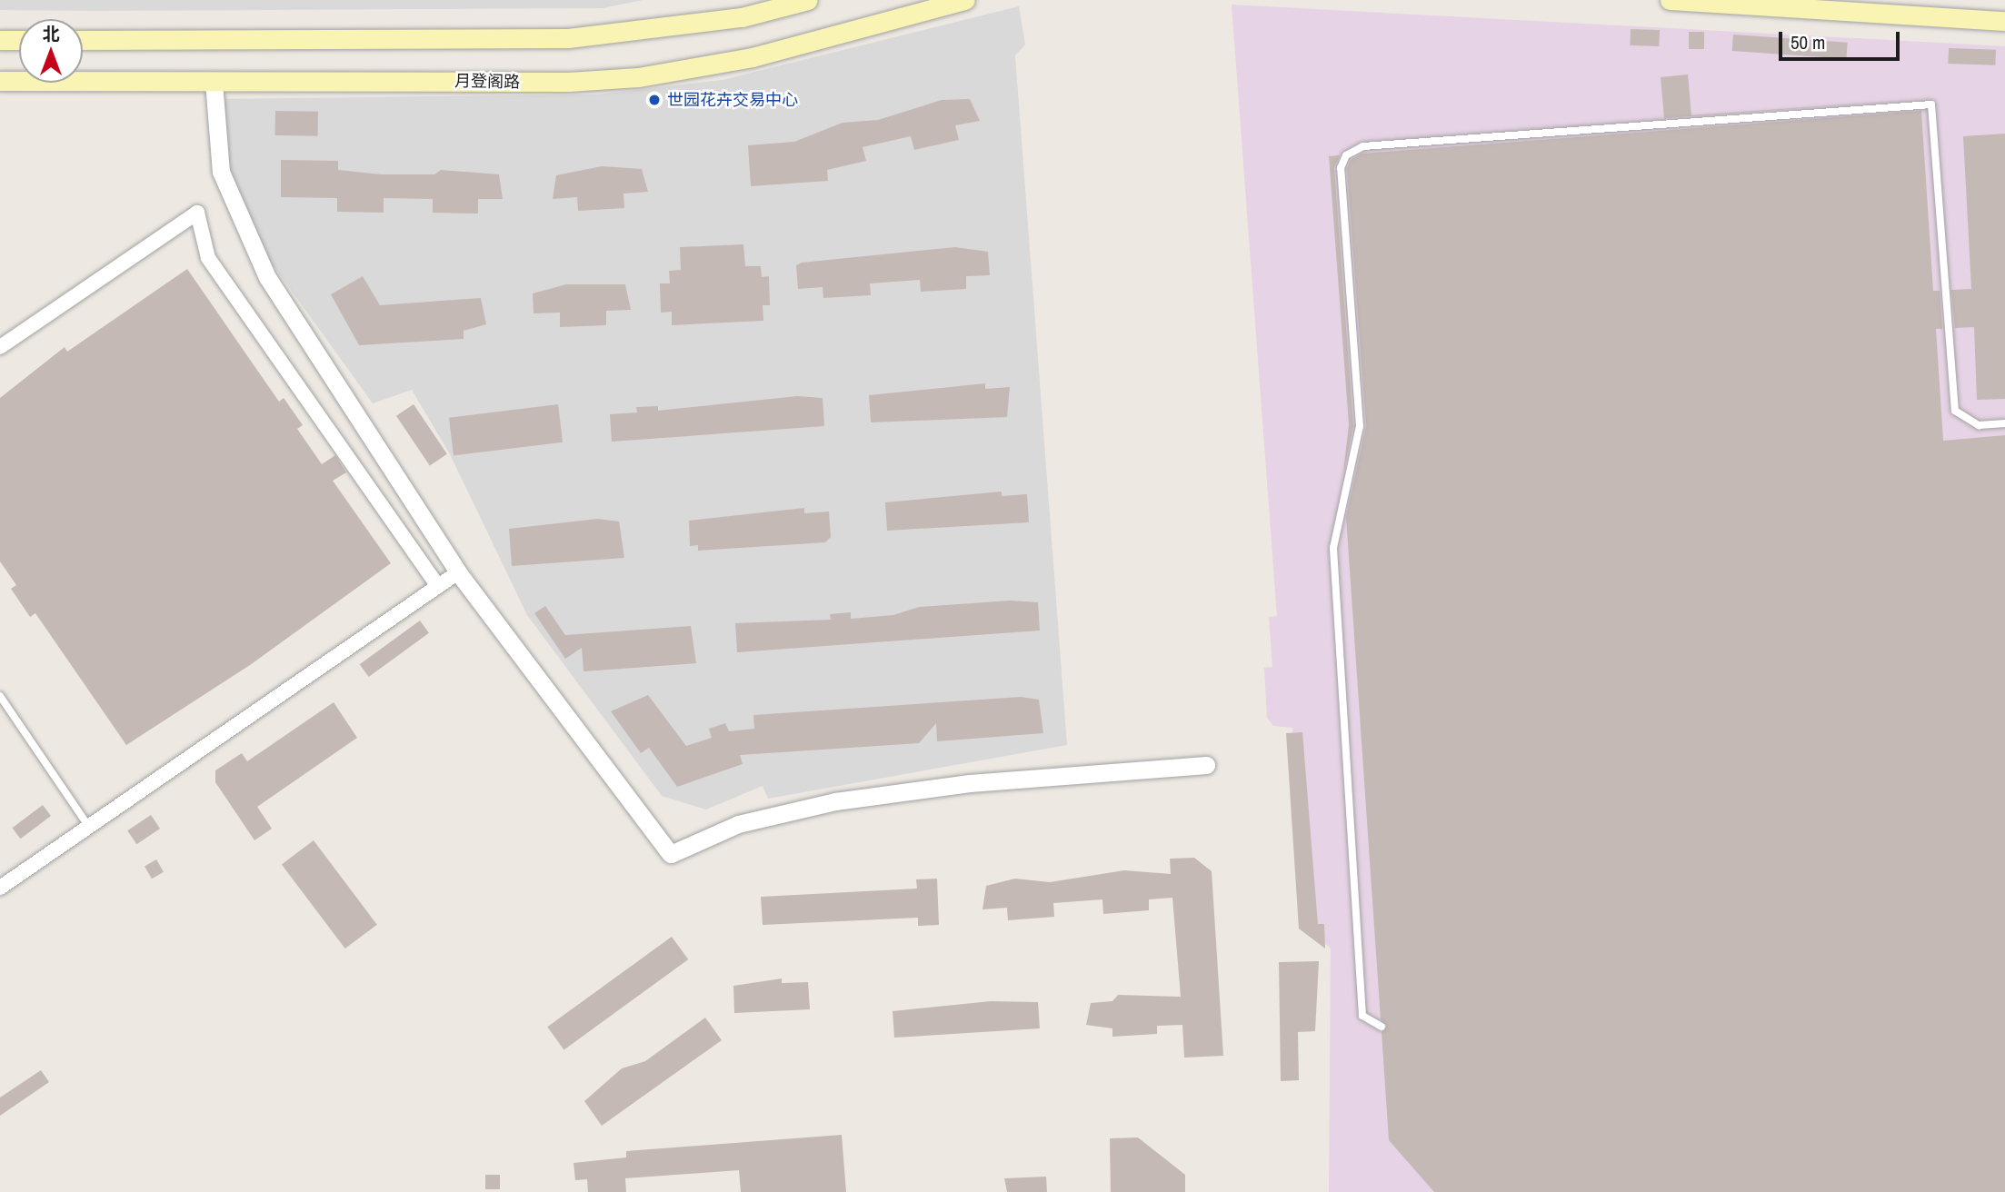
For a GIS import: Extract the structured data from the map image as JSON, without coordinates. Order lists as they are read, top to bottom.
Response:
{
  "streets": {
    "main road": ["月登阁路"]
  },
  "places": ["世园花卉交易中心"],
  "scale_bar": "50 m",
  "north": "top"
}
